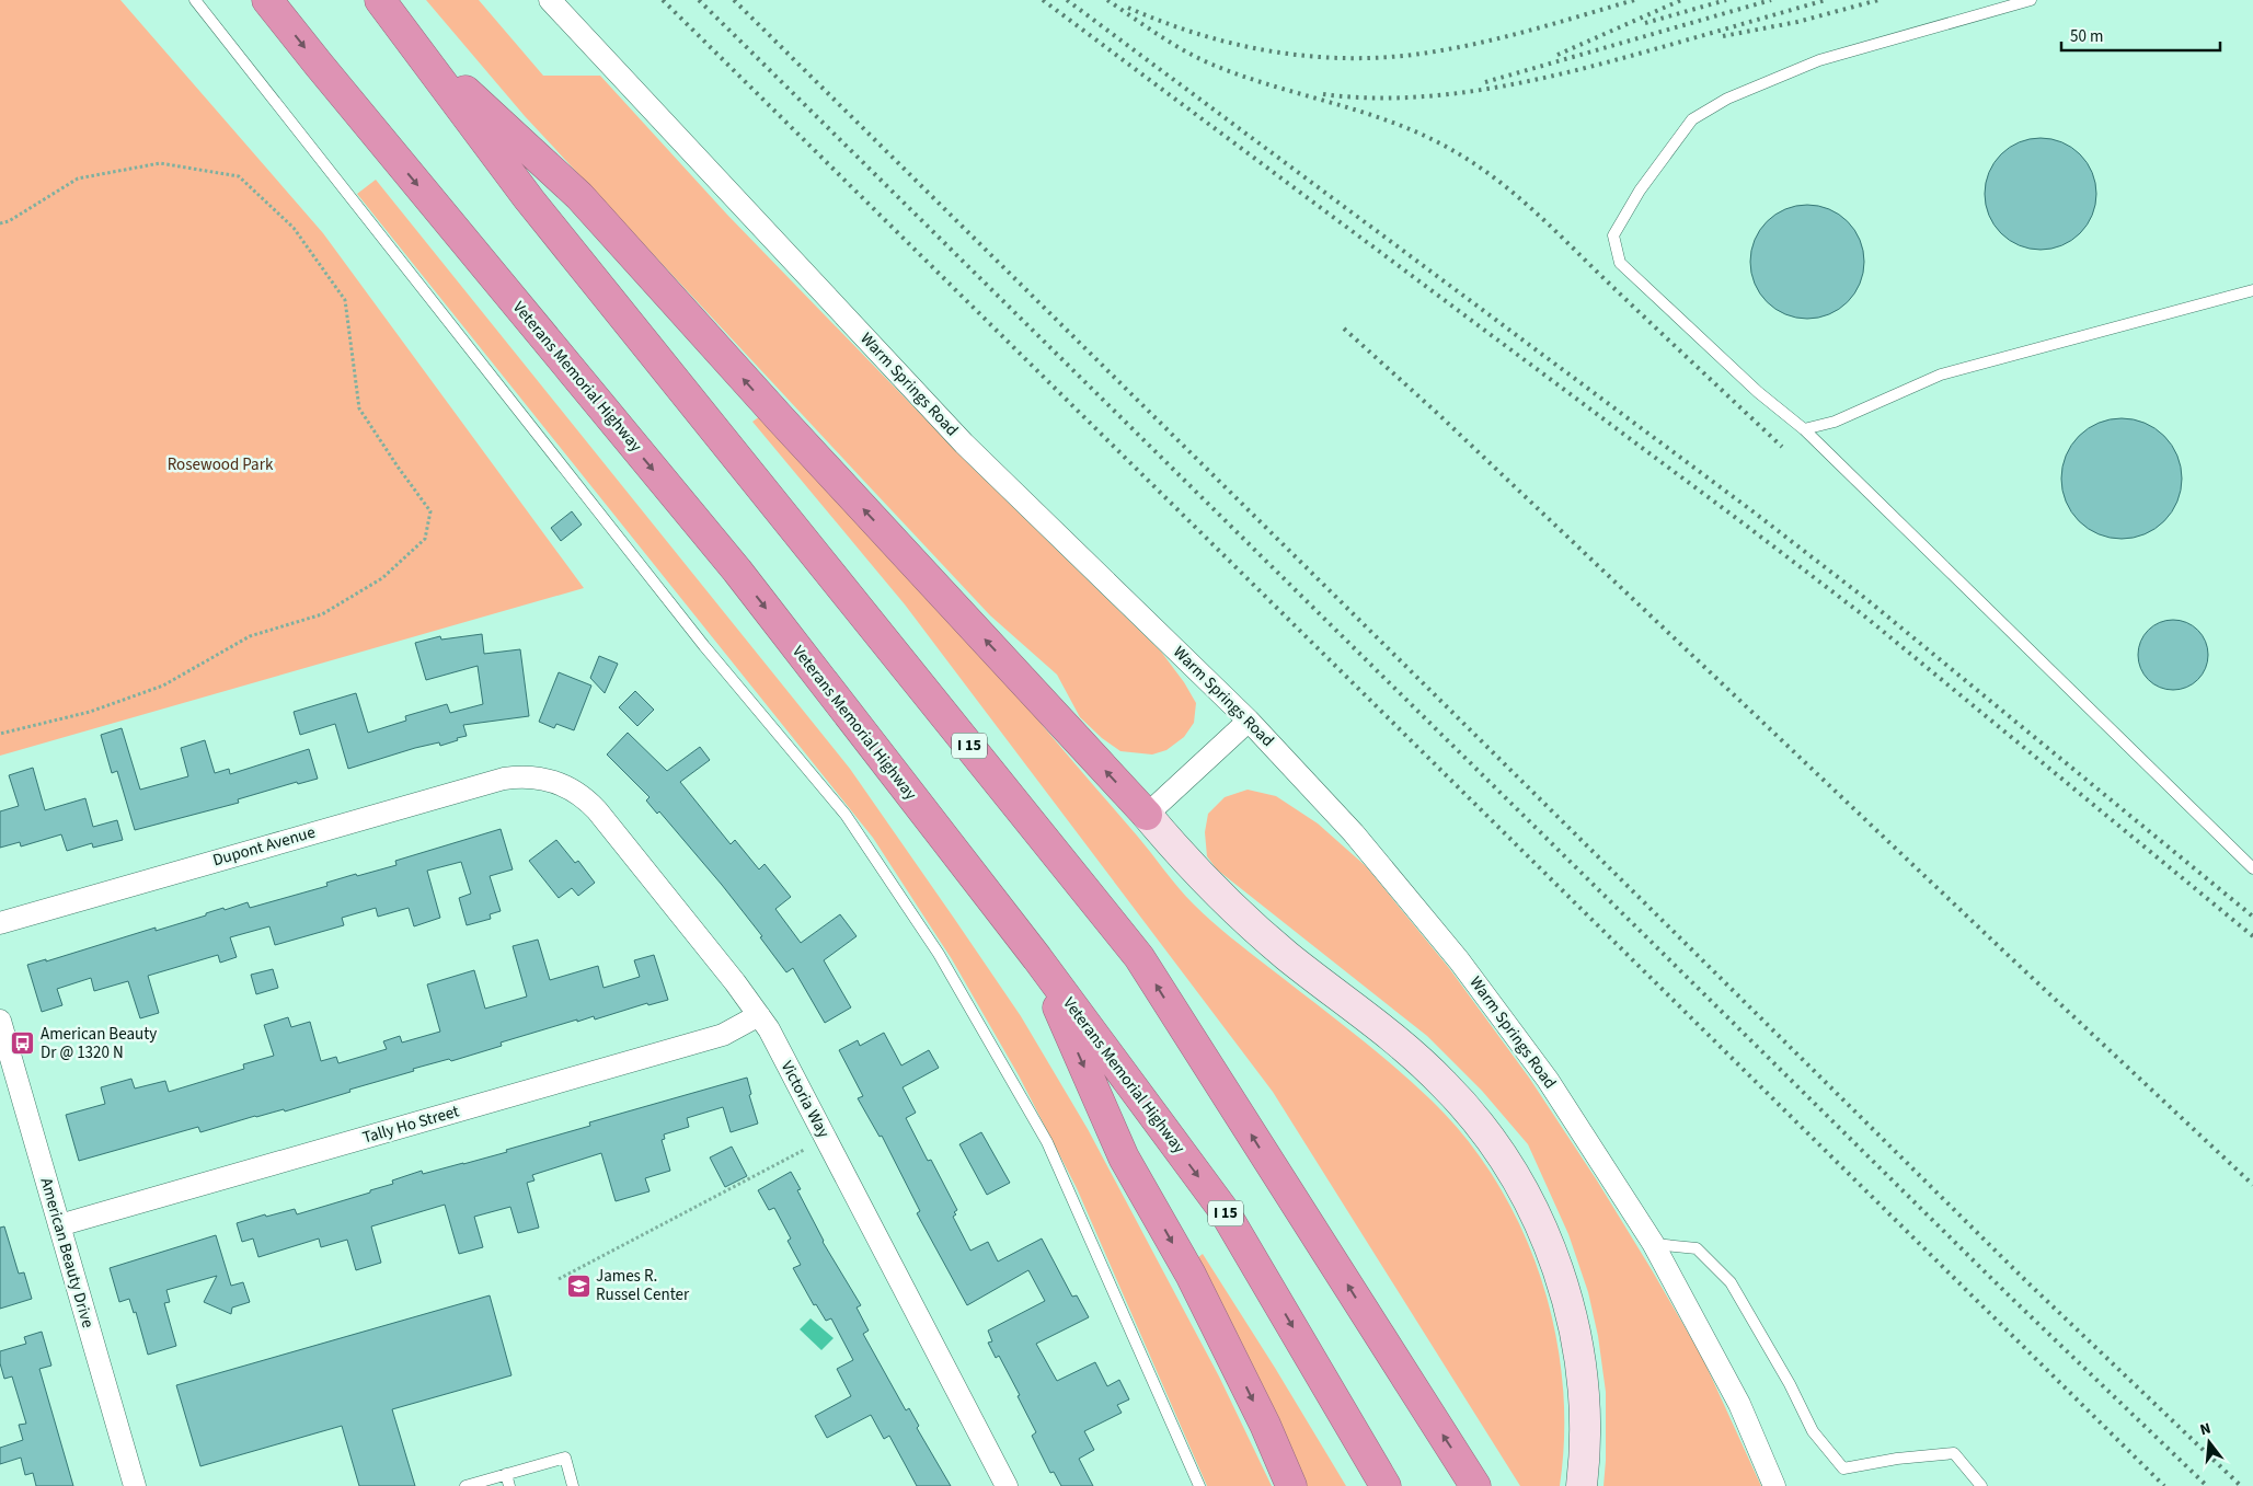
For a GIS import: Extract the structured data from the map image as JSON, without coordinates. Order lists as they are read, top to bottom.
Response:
{
  "streets": {
    "highway": ["Veterans Memorial Highway", "I 15"],
    "street": [
      "Warm Springs Road",
      "Dupont Avenue",
      "Victoria Way",
      "Tally Ho Street",
      "American Beauty Drive"
    ]
  },
  "crossings": [
    ["Dupont Avenue", "Victoria Way"],
    ["Victoria Way", "Tally Ho Street"],
    ["Tally Ho Street", "American Beauty Drive"]
  ],
  "parks": ["Rosewood Park"],
  "places": {
    "bus stop": ["American Beauty Dr @ 1320 N"],
    "school or university": ["James R. Russel Center"]
  },
  "scale_bar": "50 m",
  "north": "top"
}
